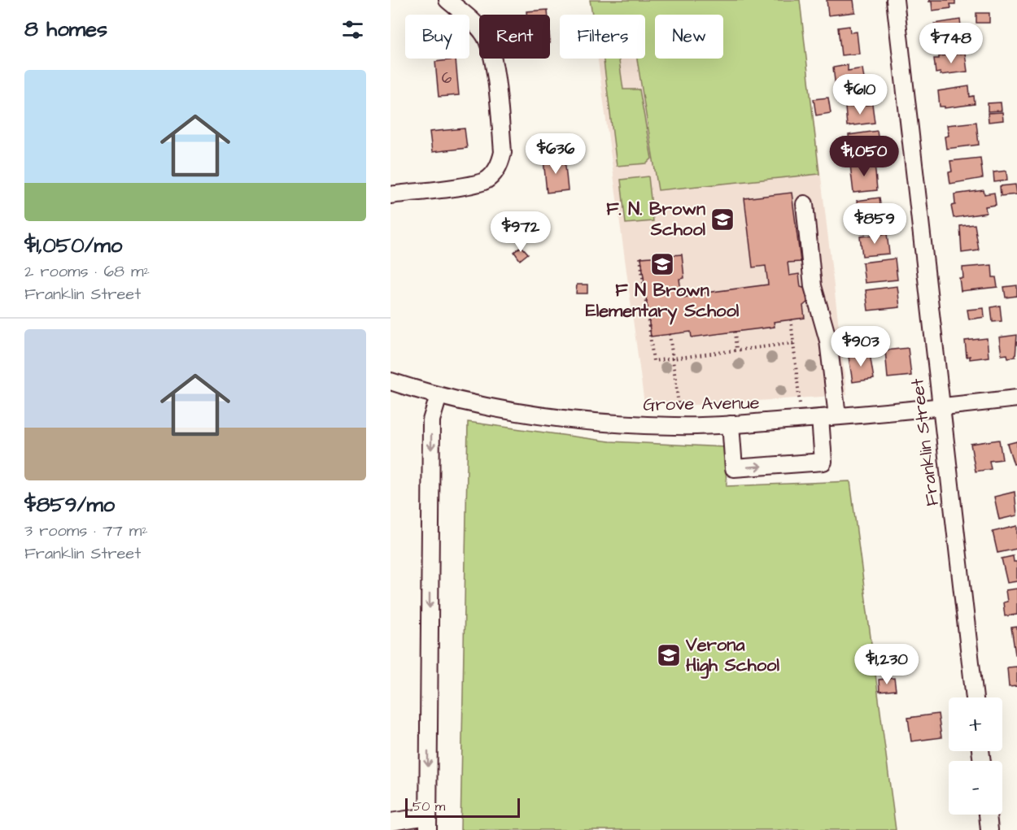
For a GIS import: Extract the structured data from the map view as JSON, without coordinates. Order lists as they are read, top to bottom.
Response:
{
  "streets": {
    "street": ["Grove Avenue", "Franklin Street"]
  },
  "crossings": [
    ["Grove Avenue", "Franklin Street"]
  ],
  "places": {
    "school or university": ["F. N. Brown School", "F N Brown Elementary School", "Verona High School"]
  },
  "house_numbers": ["6"],
  "scale_bar": "50 m",
  "page": {
    "heading": "8 homes",
    "chip": [
      "Buy",
      "Rent",
      "Filters",
      "New"
    ],
    "price": [
      "$748",
      "$610",
      "$636",
      "$1,050",
      "$859",
      "$972",
      "$903",
      "$1,230"
    ],
    "list": [
      {
        "name": "$1,050/mo",
        "note": "2 rooms · 68 m² · Franklin Street"
      },
      {
        "name": "$859/mo",
        "note": "3 rooms · 77 m² · Franklin Street"
      }
    ],
    "map_buttons": ["+", "−"],
    "scale": "50 m"
  }
}
